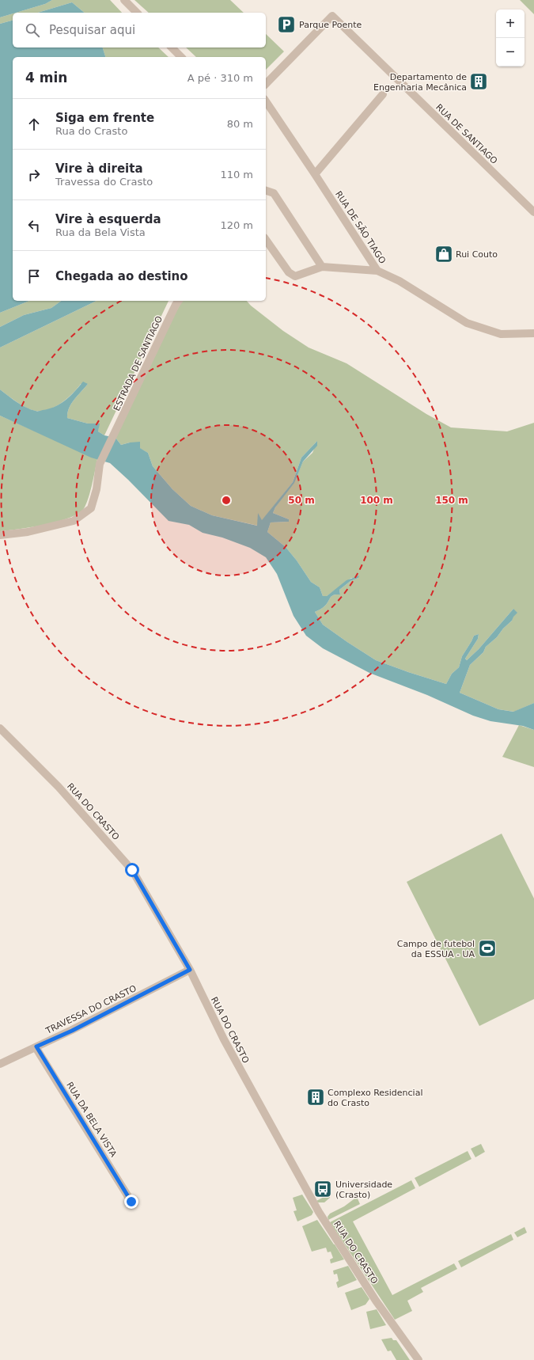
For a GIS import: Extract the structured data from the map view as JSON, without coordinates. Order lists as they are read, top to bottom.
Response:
{
  "streets": {
    "street": [
      "RUA DE SANTIAGO",
      "RUA DE SÃO TIAGO",
      "ESTRADA DE SANTIAGO",
      "RUA DO CRASTO",
      "TRAVESSA DO CRASTO",
      "RUA DA BELA VISTA"
    ]
  },
  "crossings": [
    ["RUA DO CRASTO", "TRAVESSA DO CRASTO"],
    ["TRAVESSA DO CRASTO", "RUA DA BELA VISTA"]
  ],
  "places": {
    "parking": ["Parque Poente"],
    "building": ["Departamento de Engenharia Mecânica", "Complexo Residencial do Crasto"],
    "shop": ["Rui Couto"],
    "sports": ["Campo de futebol da ESSUA - UA"],
    "bus stop": ["Universidade (Crasto)"]
  },
  "page": {
    "map_buttons": ["+", "−"],
    "search": "Pesquisar aqui",
    "heading": ["4 min", "A pé · 310 m"],
    "list": [
      ["Siga em frente", "Rua do Crasto", "80 m"],
      ["Vire à direita", "Travessa do Crasto", "110 m"],
      ["Vire à esquerda", "Rua da Bela Vista", "120 m"],
      "Chegada ao destino"
    ]
  },
  "rings": ["50 m", "100 m", "150 m"]
}
